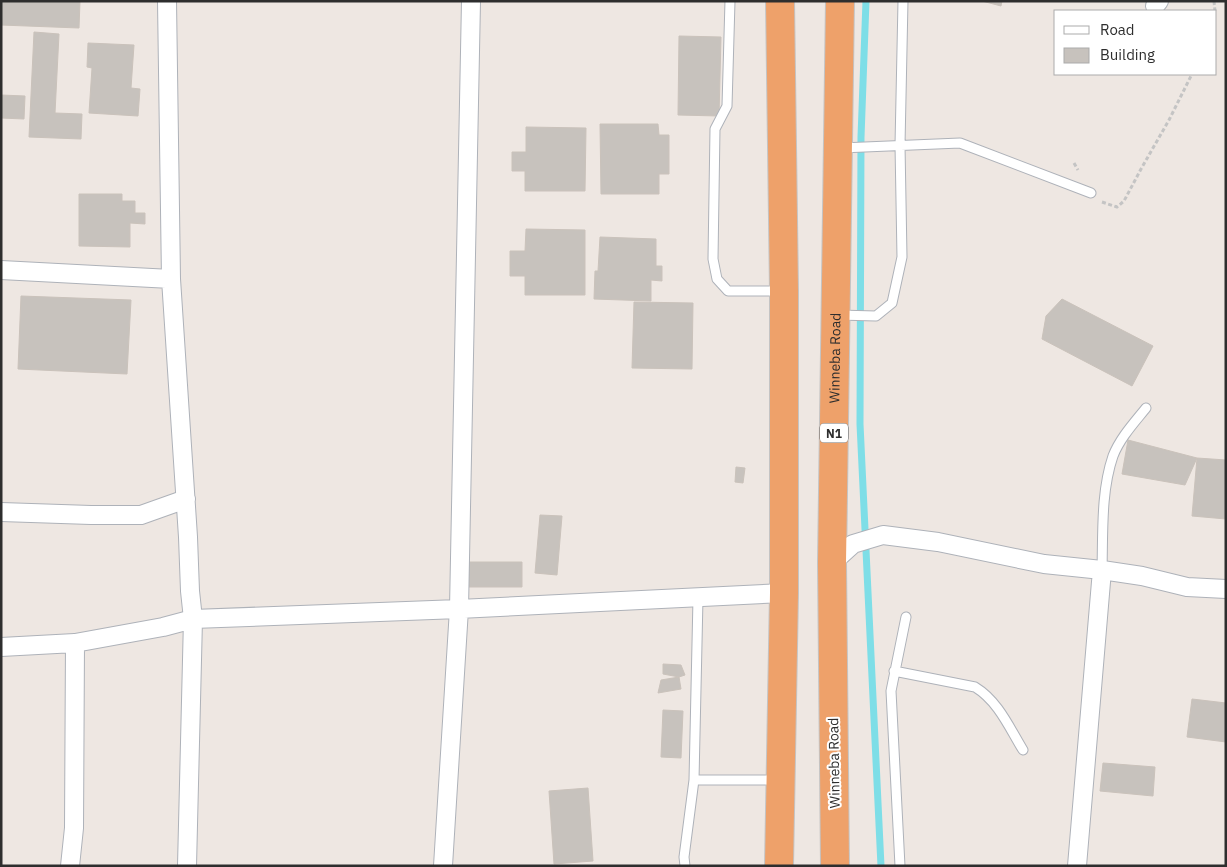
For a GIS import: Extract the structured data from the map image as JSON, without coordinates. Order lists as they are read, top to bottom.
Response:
{
  "streets": {
    "highway": ["Winneba Road", "N1"]
  },
  "legend": ["Road", "Building"]
}
